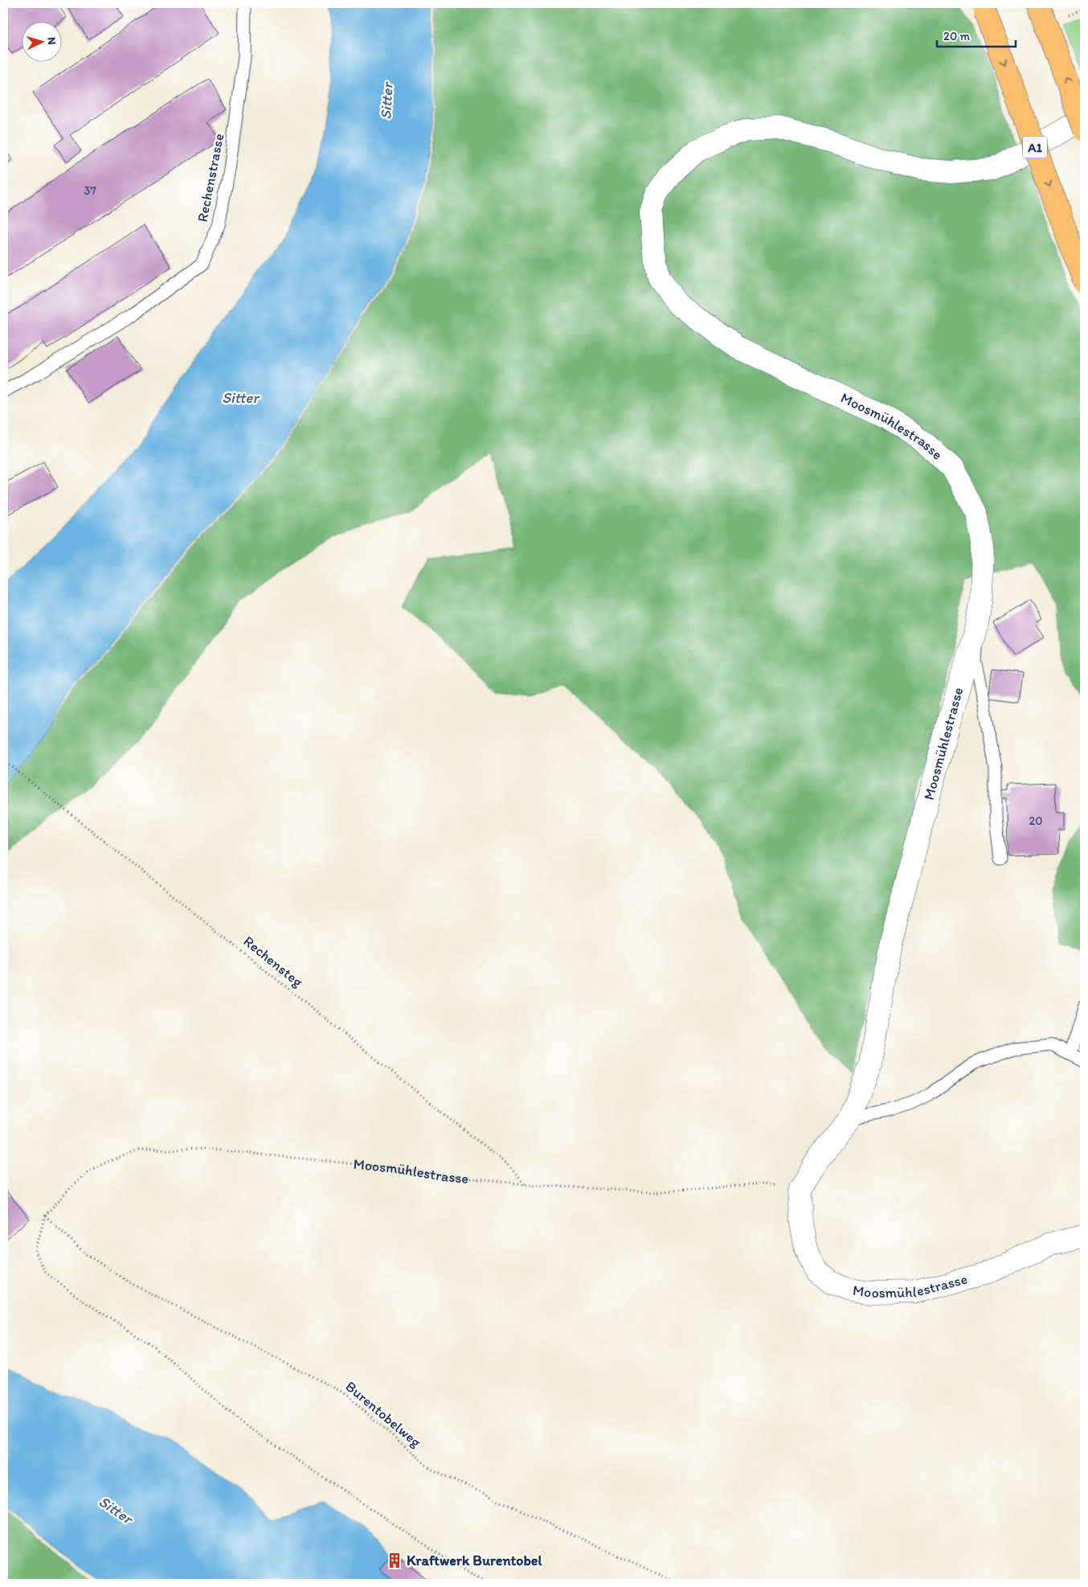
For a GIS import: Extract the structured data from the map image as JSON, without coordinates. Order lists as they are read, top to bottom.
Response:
{
  "streets": {
    "highway": ["A1"],
    "street": ["Moosmühlestrasse"],
    "lane": ["Rechenstrasse"],
    "path": ["Rechensteg", "Burentobelweg"]
  },
  "crossings": [
    ["Moosmühlestrasse", "Rechensteg"],
    ["Moosmühlestrasse", "Burentobelweg"]
  ],
  "water": ["Sitter"],
  "places": {
    "building": ["Kraftwerk Burentobel"]
  },
  "house_numbers": ["37", "20"],
  "scale_bar": "20 m",
  "north": "right"
}
